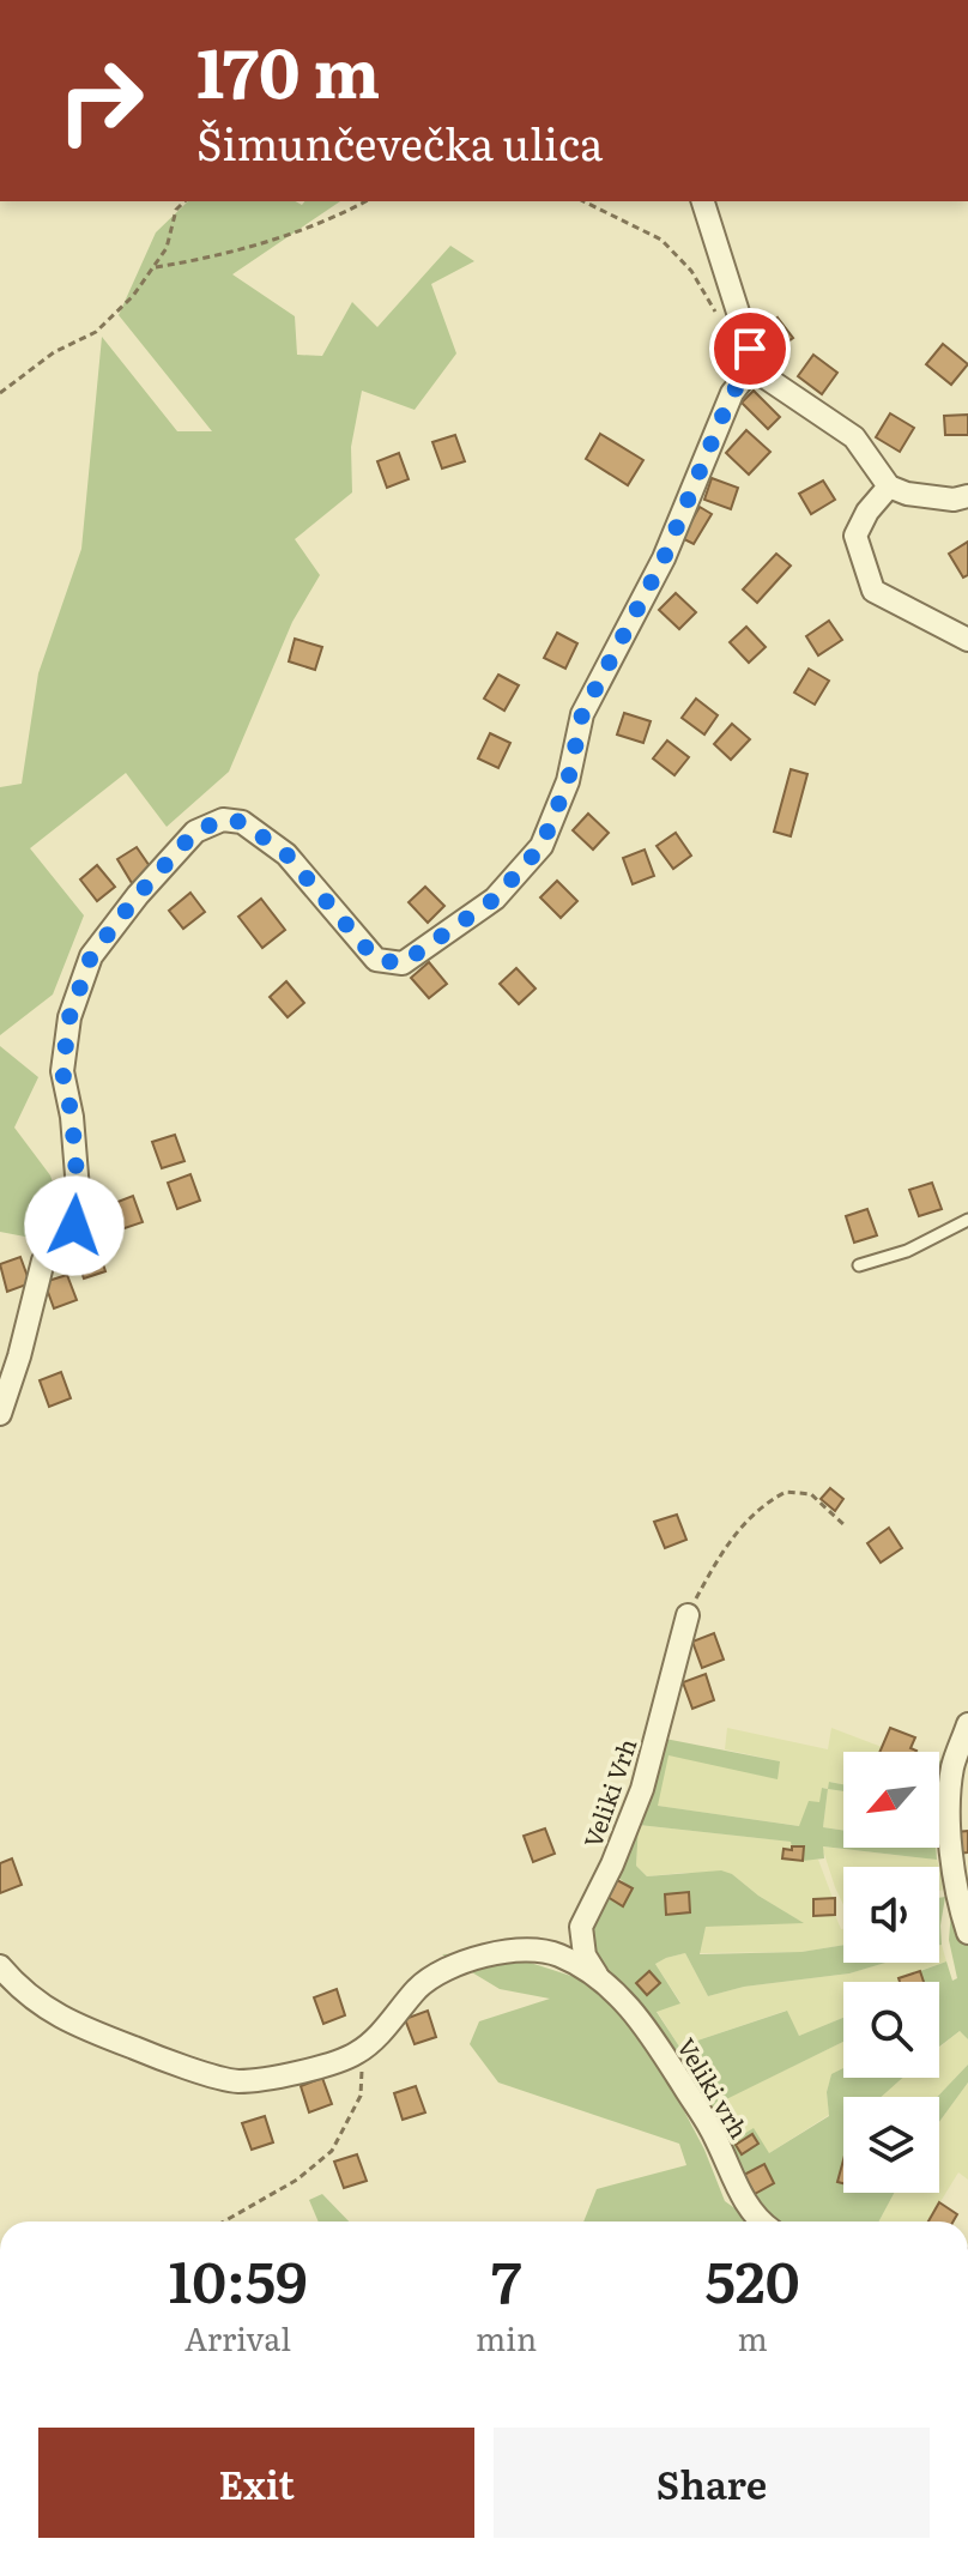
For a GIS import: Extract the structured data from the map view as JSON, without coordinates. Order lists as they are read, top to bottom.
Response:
{
  "streets": {
    "street": ["Veliki Vrh", "Veliki vrh"]
  },
  "crossings": [
    ["Veliki Vrh", "Veliki vrh"]
  ],
  "north": "bottom left",
  "page": {
    "turn": ["170 m", "Šimunčevečka ulica"],
    "eta": [
      "10:59",
      "Arrival",
      "7",
      "min",
      "520",
      "m"
    ],
    "buttons": ["Exit", "Share"]
  }
}
